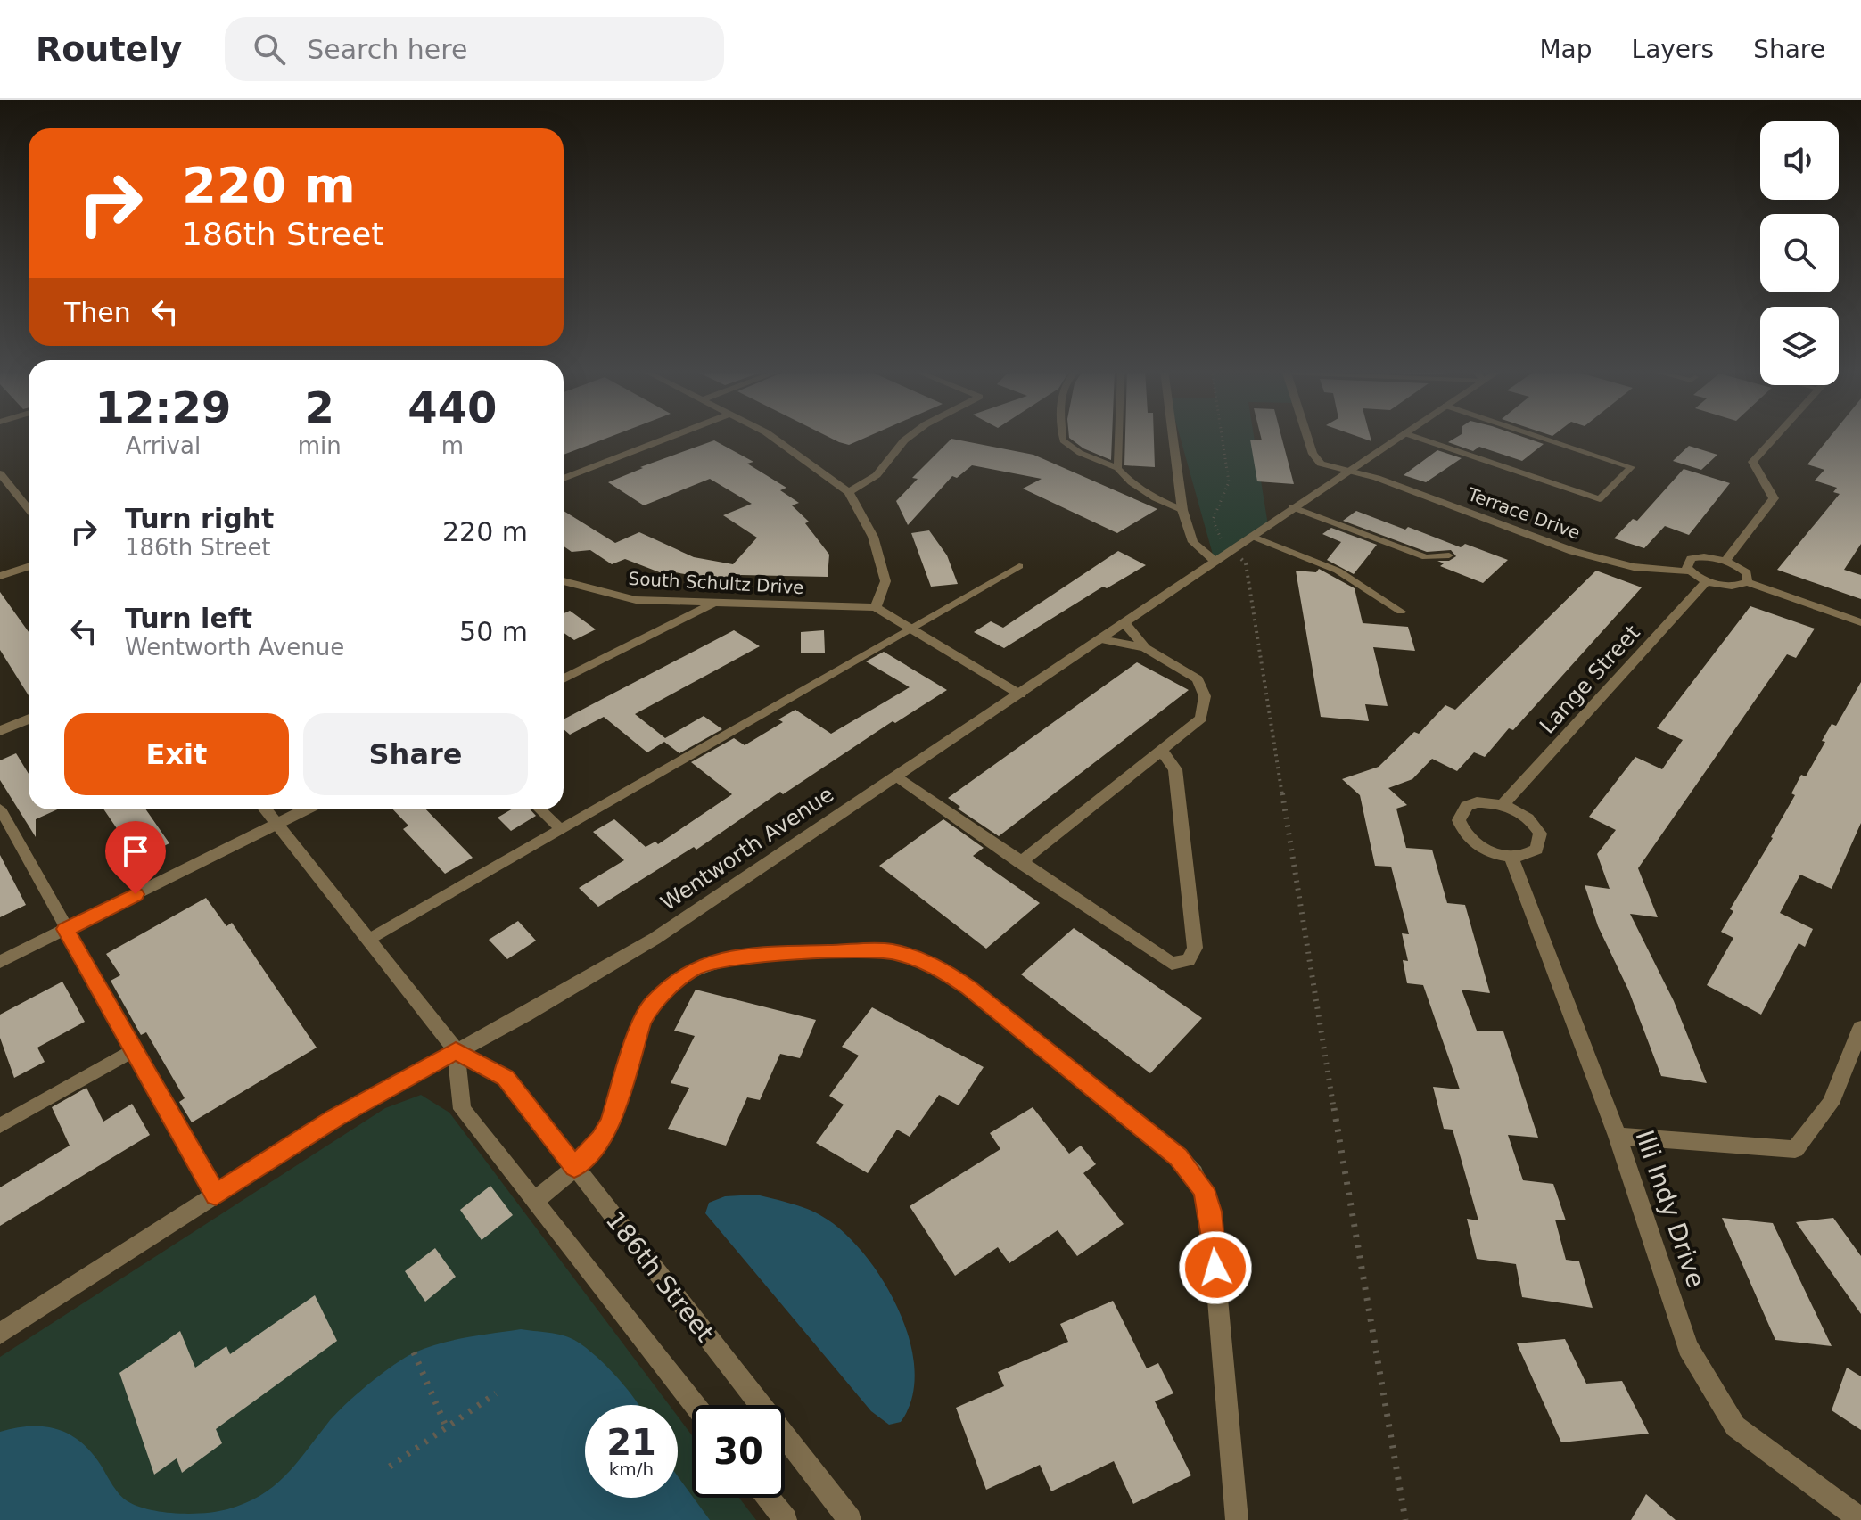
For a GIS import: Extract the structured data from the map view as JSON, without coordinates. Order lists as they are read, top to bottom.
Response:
{
  "streets": {
    "street": [
      "Terrace Drive",
      "South Schultz Drive",
      "Lange Street",
      "Wentworth Avenue",
      "Illi Indy Drive",
      "186th Street"
    ]
  },
  "crossings": [
    ["Terrace Drive", "Wentworth Avenue"],
    ["Wentworth Avenue", "186th Street"]
  ],
  "page": {
    "header": "Routely",
    "search": "Search here",
    "nav": ["Map", "Layers", "Share"],
    "turn": ["220 m", "186th Street"],
    "then": "Then",
    "eta": [
      "12:29",
      "Arrival",
      "2",
      "min",
      "440",
      "m"
    ],
    "list": [
      {
        "name": "Turn right",
        "note": "186th Street",
        "value": "220 m"
      },
      {
        "name": "Turn left",
        "note": "Wentworth Avenue",
        "value": "50 m"
      }
    ],
    "buttons": ["Exit", "Share"],
    "speed": "21 km/h",
    "limit": "30"
  }
}
